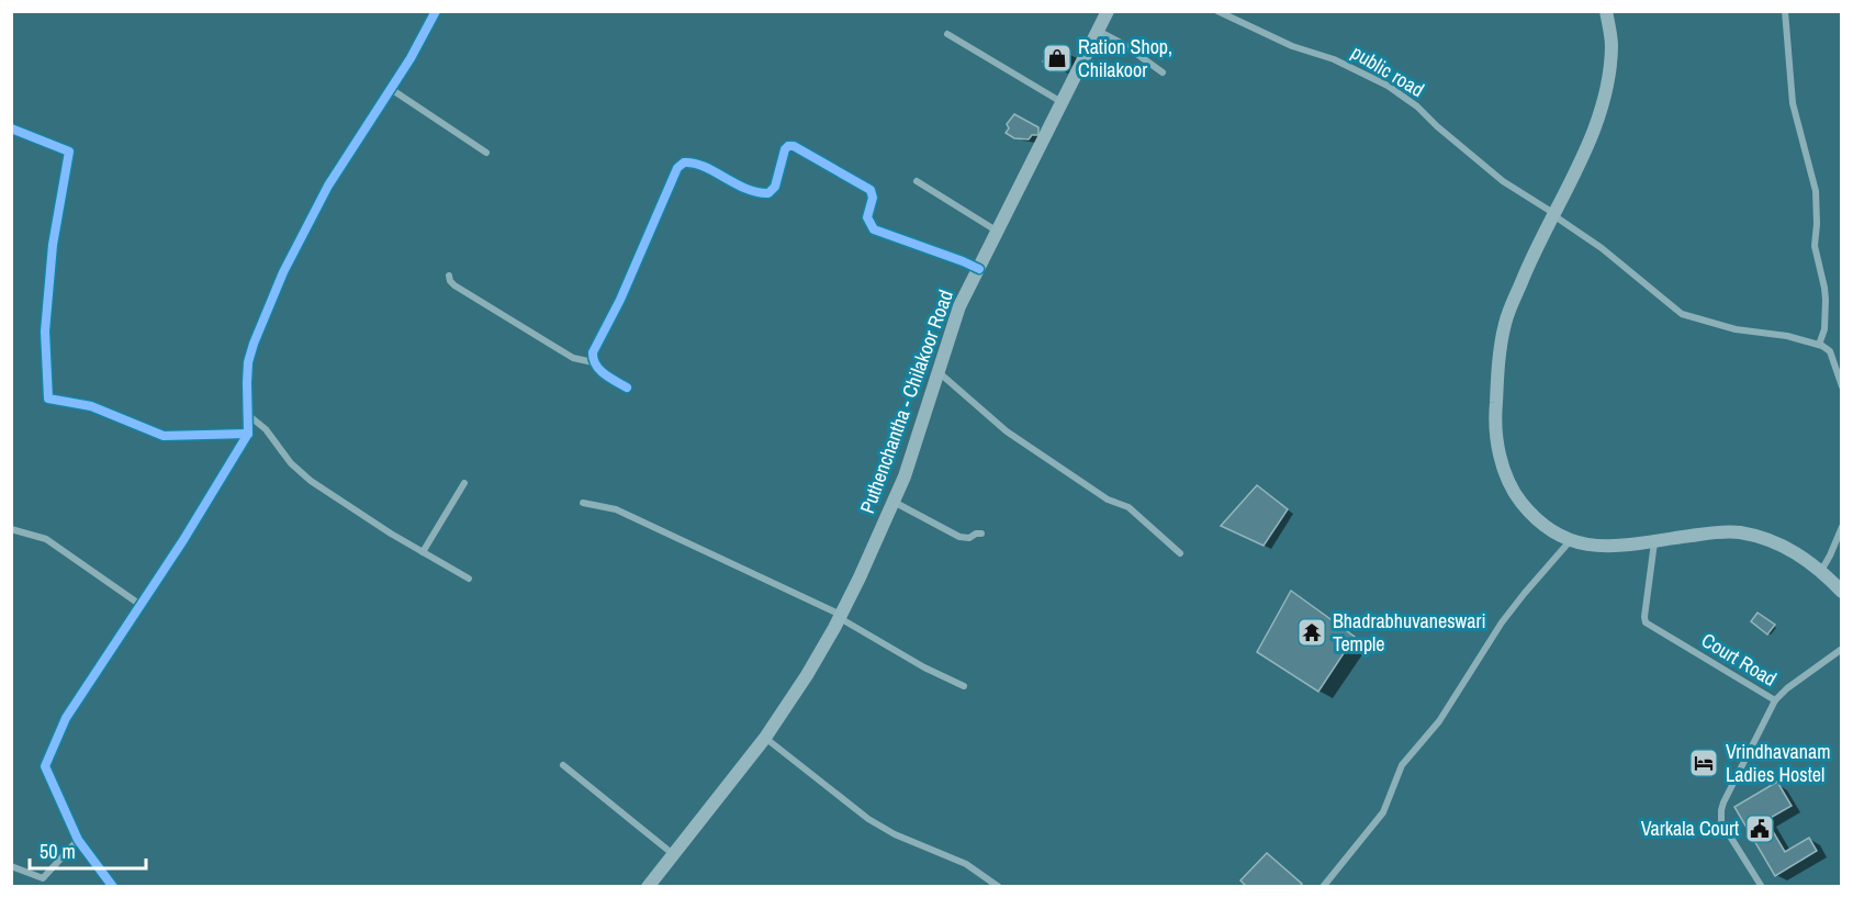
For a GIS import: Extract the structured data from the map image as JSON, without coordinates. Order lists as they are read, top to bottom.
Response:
{
  "streets": {
    "main road": ["Puthenchantha - Chilakoor Road"],
    "street": ["public road", "Court Road"]
  },
  "places": {
    "shop": ["Ration Shop, Chilakoor"],
    "temple": ["Bhadrabhuvaneswari Temple"],
    "hotel": ["Vrindhavanam Ladies Hostel"],
    "public building": ["Varkala Court"]
  },
  "scale_bar": "50 m"
}
